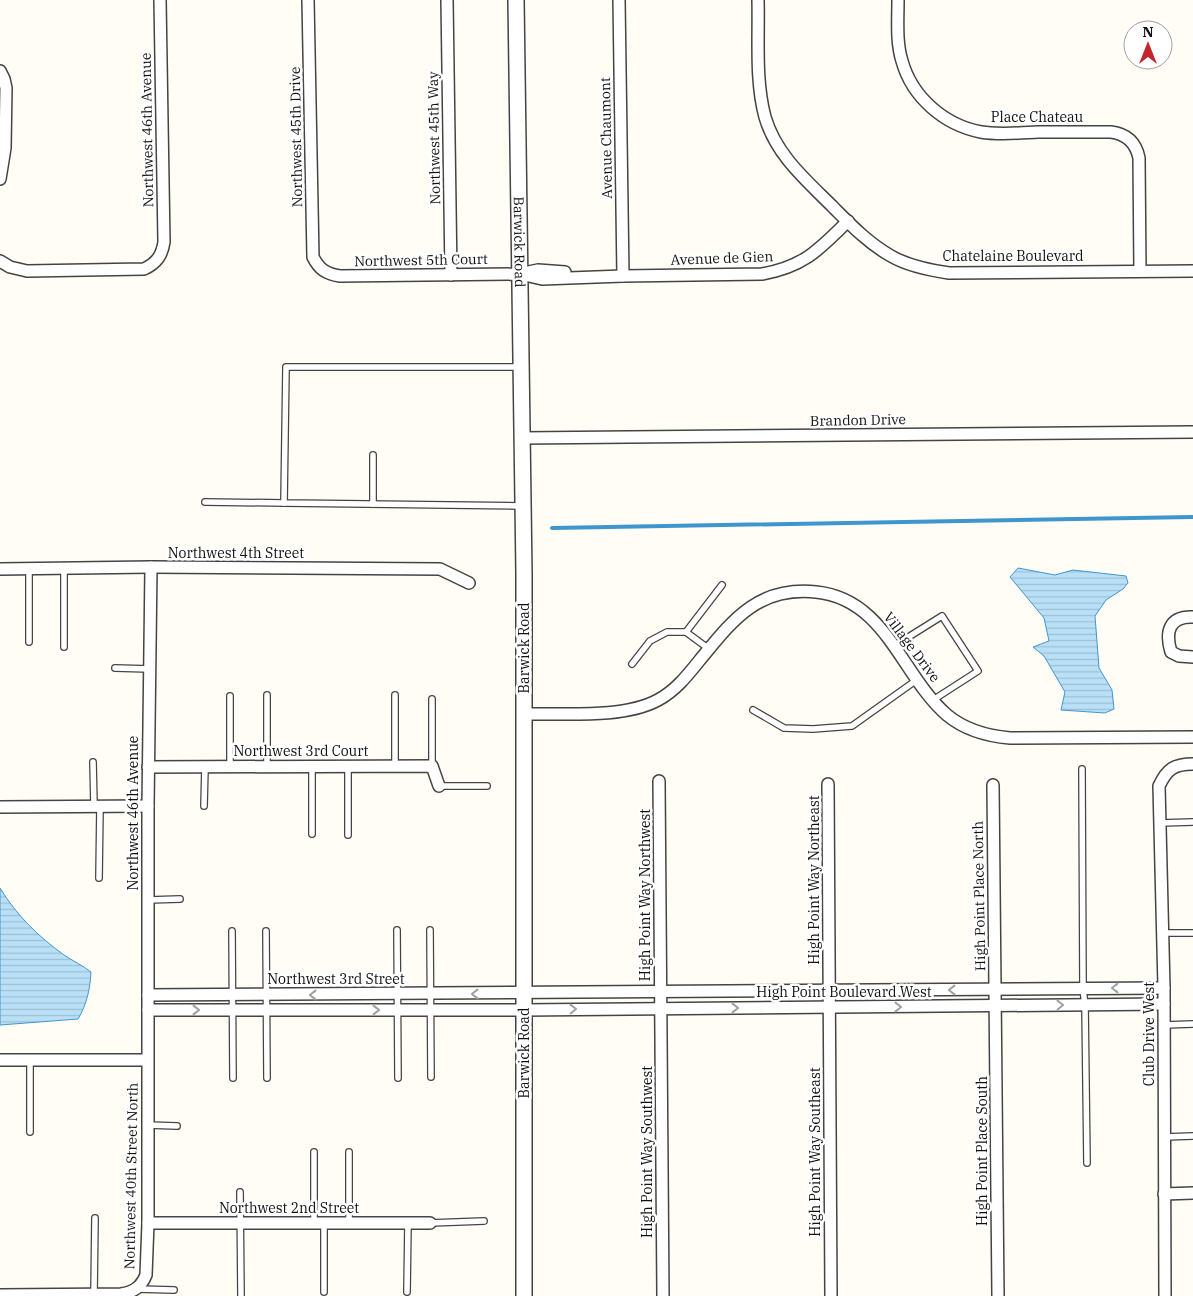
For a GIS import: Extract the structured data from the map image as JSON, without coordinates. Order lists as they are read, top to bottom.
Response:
{
  "streets": {
    "street": [
      "Place Chateau",
      "Northwest 46th Avenue",
      "Northwest 45th Drive",
      "Northwest 45th Way",
      "Avenue Chaumont",
      "Barwick Road",
      "Chatelaine Boulevard",
      "Avenue de Gien",
      "Northwest 5th Court",
      "Brandon Drive",
      "Northwest 4th Street",
      "Village Drive",
      "Northwest 3rd Court",
      "High Point Way Northeast",
      "High Point Way Northwest",
      "High Point Place North",
      "Northwest 3rd Street",
      "High Point Boulevard West",
      "Club Drive West",
      "High Point Place South",
      "High Point Way Southwest",
      "High Point Way Southeast",
      "Northwest 40th Street North",
      "Northwest 2nd Street"
    ]
  },
  "crossings": [
    ["Place Chateau", "Chatelaine Boulevard"],
    ["Northwest 46th Avenue", "Northwest 4th Street"],
    ["Northwest 46th Avenue", "Northwest 3rd Court"],
    ["Northwest 46th Avenue", "Northwest 3rd Street"],
    ["Northwest 46th Avenue", "Northwest 40th Street North"],
    ["Northwest 45th Drive", "Northwest 5th Court"],
    ["Northwest 45th Way", "Northwest 5th Court"],
    ["Avenue Chaumont", "Avenue de Gien"],
    ["Barwick Road", "Avenue de Gien"],
    ["Barwick Road", "Northwest 5th Court"],
    ["Barwick Road", "Brandon Drive"],
    ["Barwick Road", "Village Drive"],
    ["Barwick Road", "Northwest 3rd Street"],
    ["Barwick Road", "High Point Boulevard West"],
    ["Chatelaine Boulevard", "Avenue de Gien"],
    ["Avenue de Gien", "Northwest 5th Court"],
    ["High Point Way Northeast", "High Point Boulevard West"],
    ["High Point Way Northeast", "High Point Way Southeast"],
    ["High Point Way Northwest", "High Point Boulevard West"],
    ["High Point Way Northwest", "High Point Way Southwest"],
    ["High Point Place North", "High Point Boulevard West"],
    ["High Point Place North", "High Point Place South"],
    ["Northwest 3rd Street", "High Point Boulevard West"],
    ["High Point Boulevard West", "Club Drive West"],
    ["High Point Boulevard West", "High Point Place South"],
    ["High Point Boulevard West", "High Point Way Southwest"],
    ["High Point Boulevard West", "High Point Way Southeast"],
    ["Northwest 40th Street North", "Northwest 2nd Street"]
  ],
  "north": "top"
}
